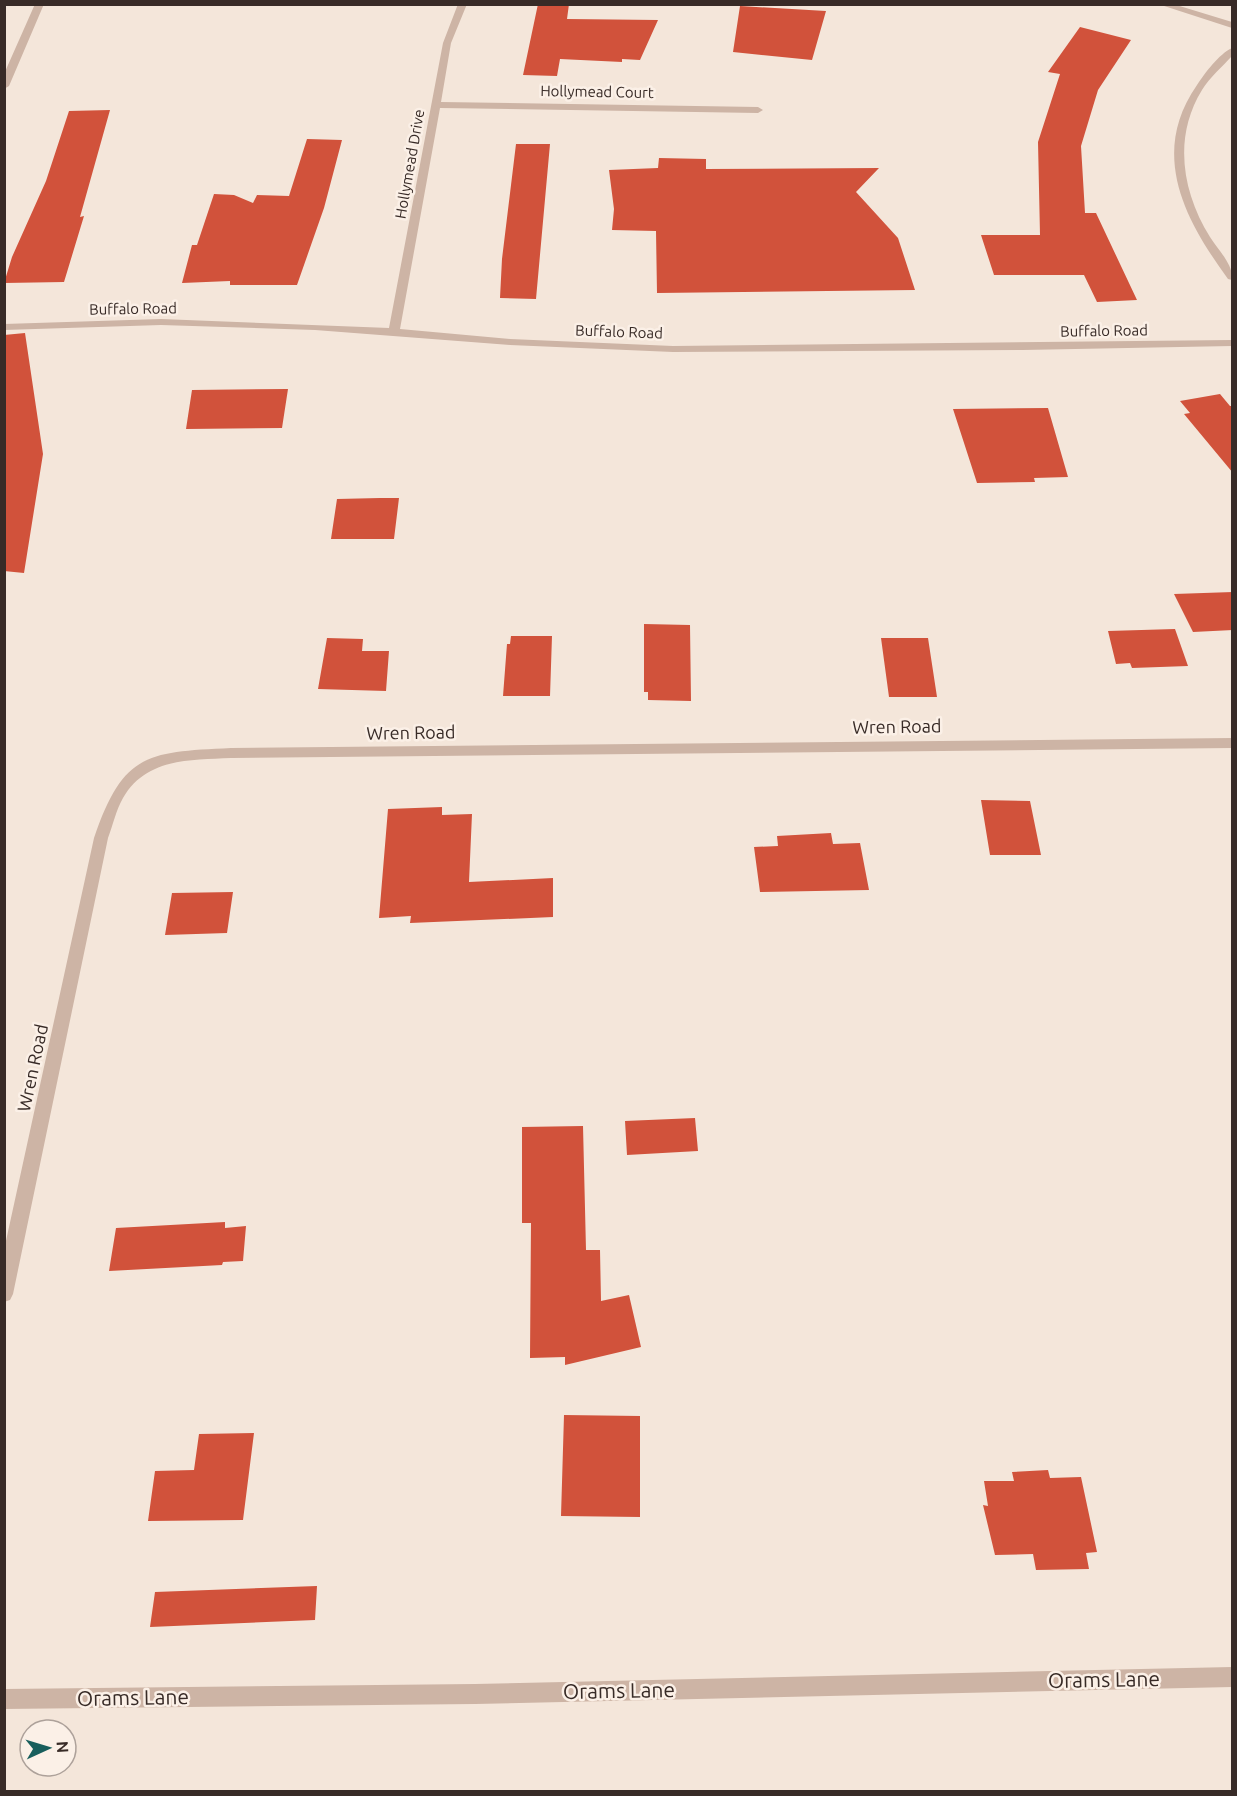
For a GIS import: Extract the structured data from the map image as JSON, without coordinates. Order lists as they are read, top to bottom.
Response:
{
  "streets": {
    "street": [
      "Hollymead Court",
      "Hollymead Drive",
      "Buffalo Road",
      "Wren Road",
      "Orams Lane"
    ]
  },
  "crossings": [
    ["Hollymead Court", "Hollymead Drive"],
    ["Hollymead Drive", "Buffalo Road"]
  ],
  "north": "right"
}
